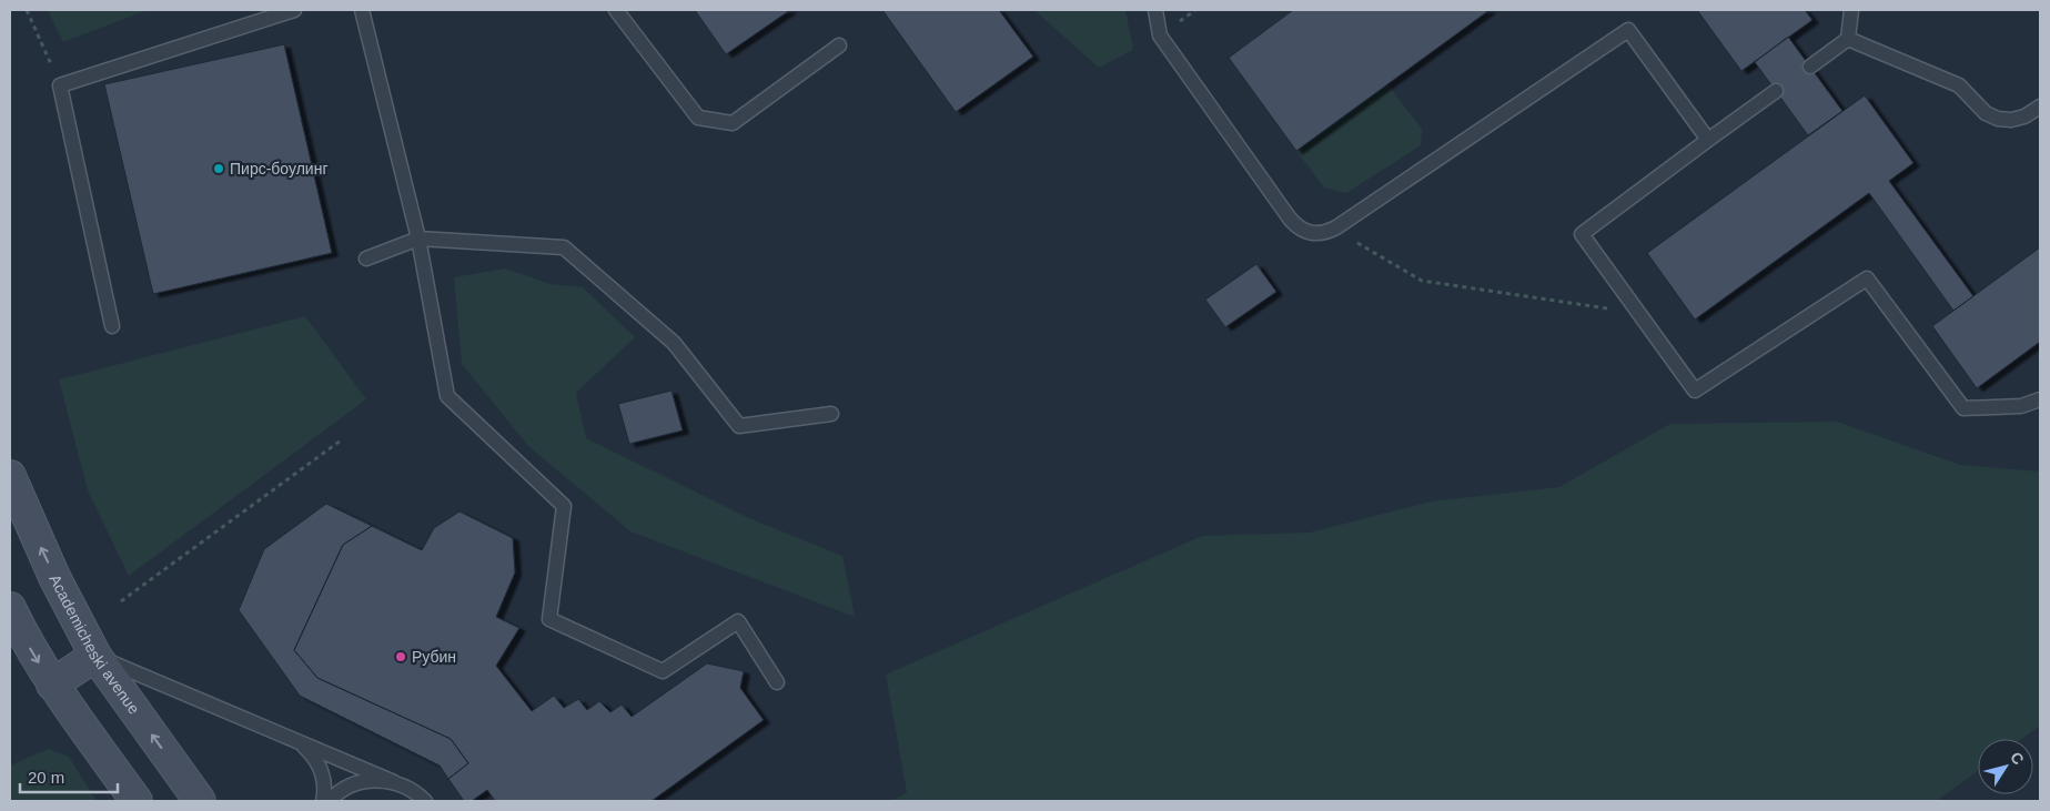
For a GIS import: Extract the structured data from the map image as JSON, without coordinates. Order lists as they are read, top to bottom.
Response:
{
  "streets": {
    "main road": ["Academicheski avenue"]
  },
  "places": ["Пирс-боулинг", "Рубин"],
  "scale_bar": "20 m",
  "north": "top right"
}
